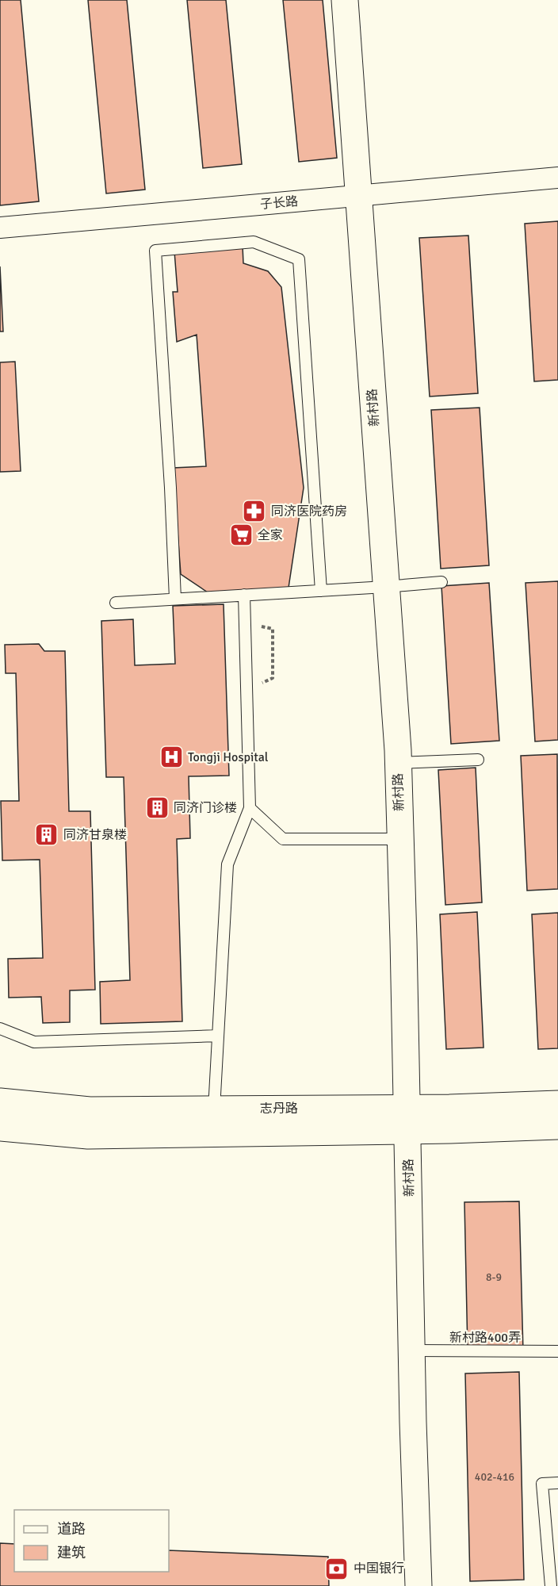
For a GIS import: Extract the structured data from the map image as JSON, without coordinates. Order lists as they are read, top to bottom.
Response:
{
  "streets": {
    "main road": ["新村路", "志丹路"],
    "street": ["子长路"],
    "lane": ["新村路400弄"]
  },
  "crossings": [
    ["子长路", "新村路"],
    ["新村路", "志丹路"],
    ["新村路", "新村路400弄"]
  ],
  "places": {
    "pharmacy": ["同济医院药房"],
    "supermarket": ["全家"],
    "hospital": ["Tongji Hospital"],
    "building": ["同济门诊楼", "同济甘泉楼"],
    "bank": ["中国银行"]
  },
  "house_numbers": ["8-9", "402-416"],
  "legend": ["道路", "建筑"]
}
